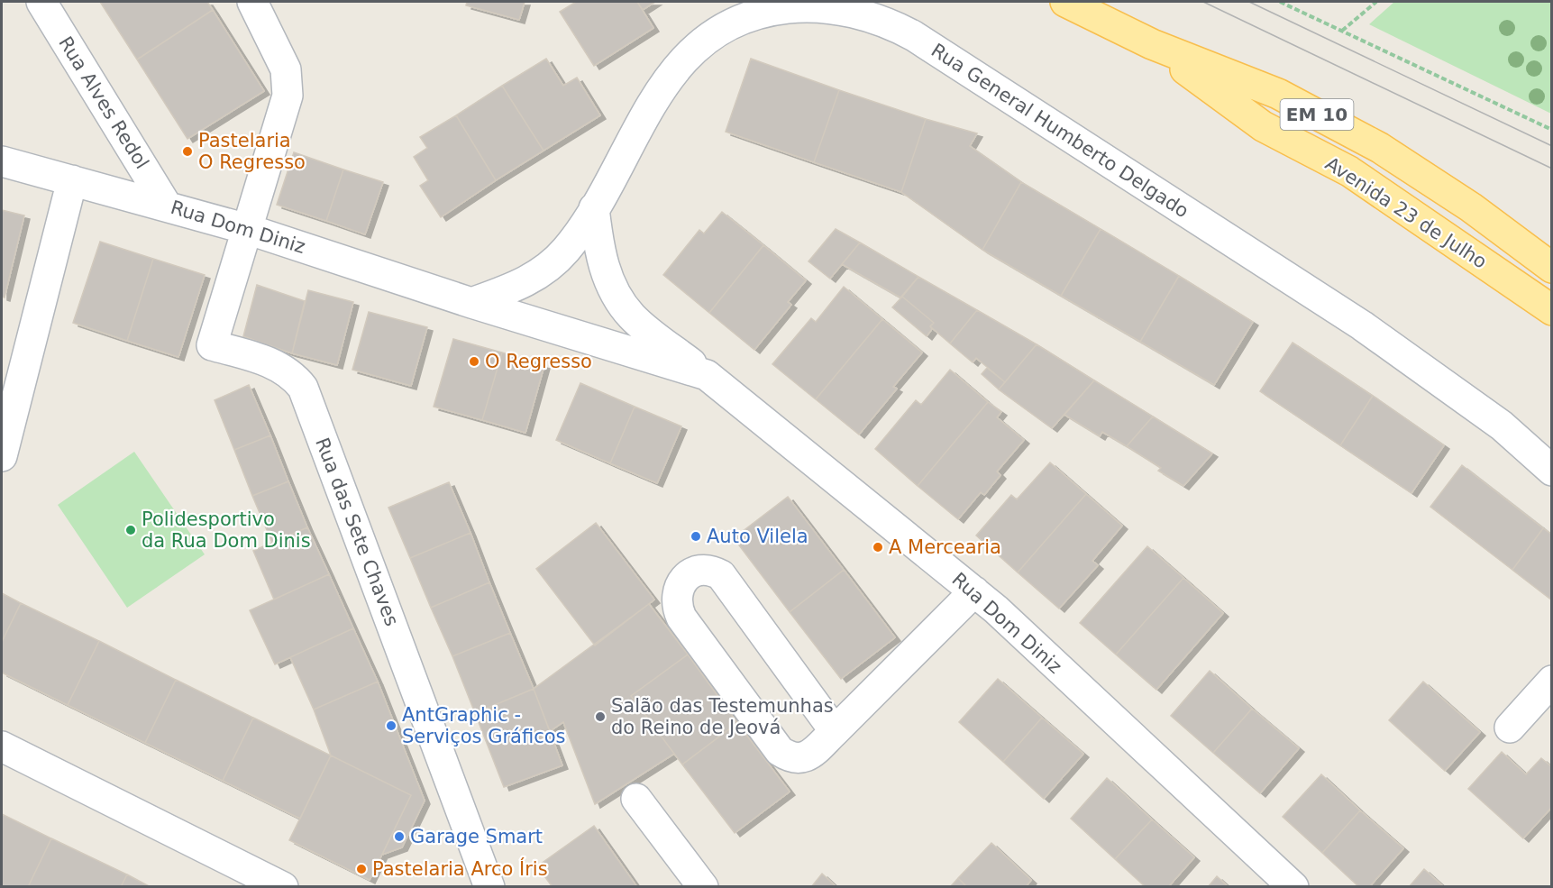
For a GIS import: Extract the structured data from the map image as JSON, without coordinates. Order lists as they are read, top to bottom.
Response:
{
  "streets": {
    "main road": ["EM 10", "Avenida 23 de Julho"],
    "street": [
      "Rua Alves Redol",
      "Rua General Humberto Delgado",
      "Rua Dom Diniz",
      "Rua das Sete Chaves"
    ]
  },
  "crossings": [
    ["Rua Alves Redol", "Rua Dom Diniz"],
    ["Rua General Humberto Delgado", "Rua Dom Diniz"],
    ["Rua Dom Diniz", "Rua das Sete Chaves"]
  ],
  "places": [
    "Pastelaria O Regresso",
    "O Regresso",
    "Polidesportivo da Rua Dom Dinis",
    "Auto Vilela",
    "A Mercearia",
    "Salão das Testemunhas do Reino de Jeová",
    "AntGraphic - Serviços Gráficos",
    "Garage Smart",
    "Pastelaria Arco Íris"
  ]
}
